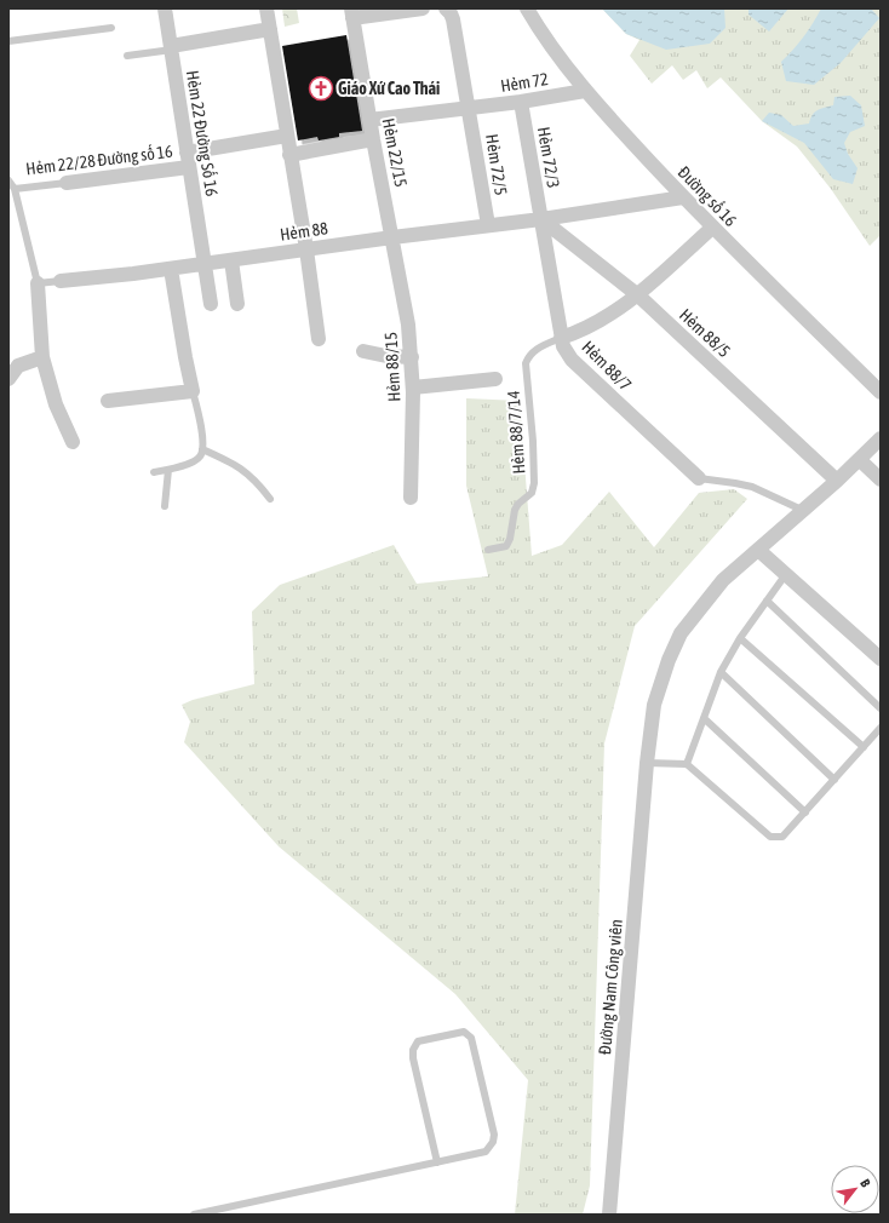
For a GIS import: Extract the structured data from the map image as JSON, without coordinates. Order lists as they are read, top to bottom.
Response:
{
  "streets": {
    "street": [
      "Hẻm 72",
      "Hẻm 22 Đường Số 16",
      "Hẻm 22/15",
      "Hẻm 72/3",
      "Hẻm 22/28 Đường số 16",
      "Hẻm 72/5",
      "Đường số 16",
      "Hẻm 88",
      "Hẻm 88/5",
      "Hẻm 88/7",
      "Hẻm 88/15",
      "Đường Nam Công viên"
    ],
    "lane": ["Hẻm 88/7/14"]
  },
  "crossings": [
    ["Hẻm 72", "Hẻm 22/15"],
    ["Hẻm 72", "Hẻm 72/3"],
    ["Hẻm 72", "Hẻm 72/5"],
    ["Hẻm 72", "Đường số 16"],
    ["Hẻm 22 Đường Số 16", "Hẻm 22/28 Đường số 16"],
    ["Hẻm 22 Đường Số 16", "Hẻm 88"],
    ["Hẻm 22/15", "Hẻm 88"],
    ["Hẻm 22/15", "Hẻm 88/15"],
    ["Hẻm 72/3", "Hẻm 88"],
    ["Hẻm 72/3", "Hẻm 88/5"],
    ["Hẻm 72/3", "Hẻm 88/7"],
    ["Hẻm 72/5", "Hẻm 88"],
    ["Đường số 16", "Hẻm 88"],
    ["Hẻm 88", "Hẻm 88/5"],
    ["Hẻm 88", "Hẻm 88/7"],
    ["Hẻm 88", "Hẻm 88/15"],
    ["Hẻm 88/5", "Hẻm 88/7"],
    ["Hẻm 88/5", "Đường Nam Công viên"],
    ["Hẻm 88/7", "Hẻm 88/7/14"]
  ],
  "places": {
    "church": ["Giáo Xứ Cao Thái"]
  },
  "north": "top right"
}
